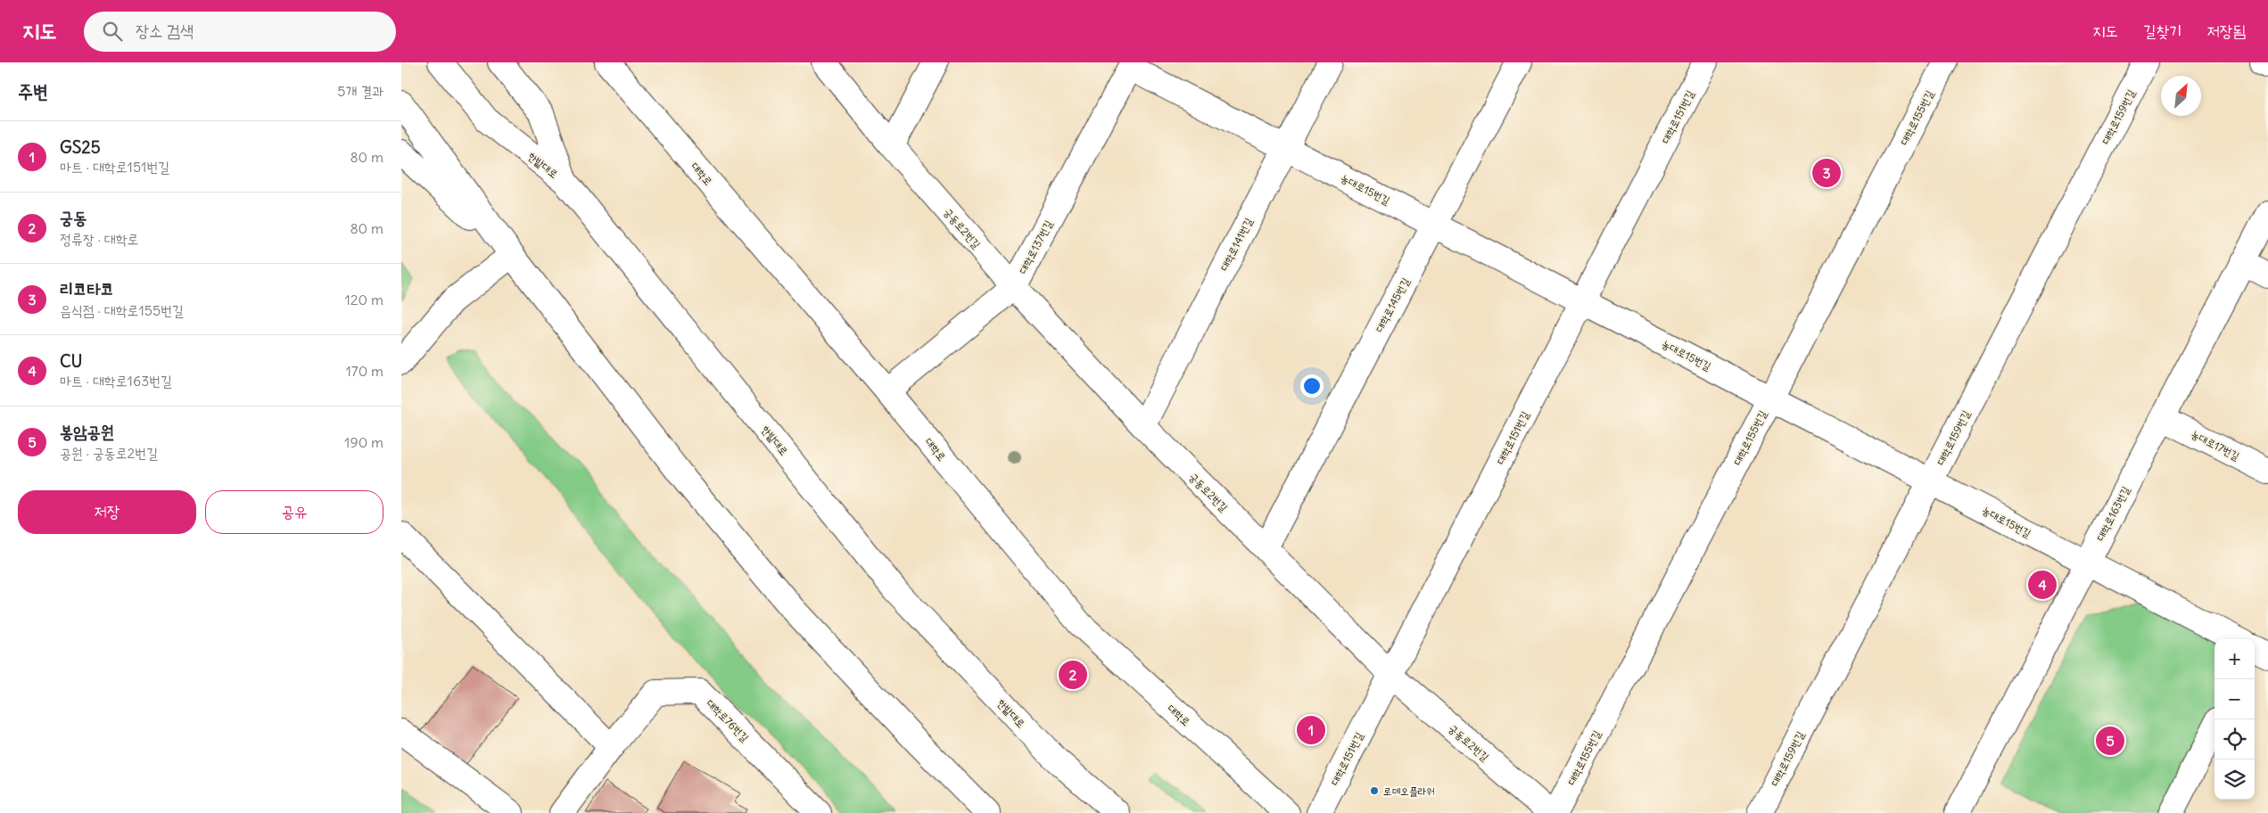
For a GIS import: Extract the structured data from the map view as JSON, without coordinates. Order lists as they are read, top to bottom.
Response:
{
  "streets": {
    "street": [
      "대학로151번길",
      "대학로159번길",
      "대학로155번길",
      "한밭대로",
      "대학로",
      "농대로15번길",
      "궁동로2번길",
      "대학로141번길",
      "대학로137번길",
      "대학로145번길",
      "농대로17번길",
      "대학로163번길",
      "대학로76번길"
    ]
  },
  "crossings": [
    ["대학로151번길", "농대로15번길"],
    ["대학로151번길", "궁동로2번길"],
    ["대학로159번길", "농대로15번길"],
    ["대학로155번길", "농대로15번길"],
    ["대학로", "대학로137번길"],
    ["농대로15번길", "대학로141번길"],
    ["농대로15번길", "대학로137번길"],
    ["농대로15번길", "대학로145번길"],
    ["농대로15번길", "대학로163번길"],
    ["궁동로2번길", "대학로141번길"],
    ["궁동로2번길", "대학로137번길"],
    ["궁동로2번길", "대학로145번길"],
    ["농대로17번길", "대학로163번길"]
  ],
  "places": ["로데오플라워"],
  "north": "top right",
  "page": {
    "header": "지도",
    "search": "장소 검색",
    "nav": ["지도", "길찾기", "저장됨"],
    "heading": ["주변", "5개 결과"],
    "list": [
      {
        "mark": "1",
        "name": "GS25",
        "note": "마트 · 대학로151번길",
        "value": "80 m"
      },
      {
        "mark": "2",
        "name": "궁동",
        "note": "정류장 · 대학로",
        "value": "80 m"
      },
      {
        "mark": "3",
        "name": "리코타코",
        "note": "음식점 · 대학로155번길",
        "value": "120 m"
      },
      {
        "mark": "4",
        "name": "CU",
        "note": "마트 · 대학로163번길",
        "value": "170 m"
      },
      {
        "mark": "5",
        "name": "봉암공원",
        "note": "공원 · 궁동로2번길",
        "value": "190 m"
      }
    ],
    "pins": [
      "3",
      "4",
      "2",
      "1",
      "5"
    ],
    "buttons": ["저장", "공유"],
    "map_buttons": ["+", "−"]
  }
}
